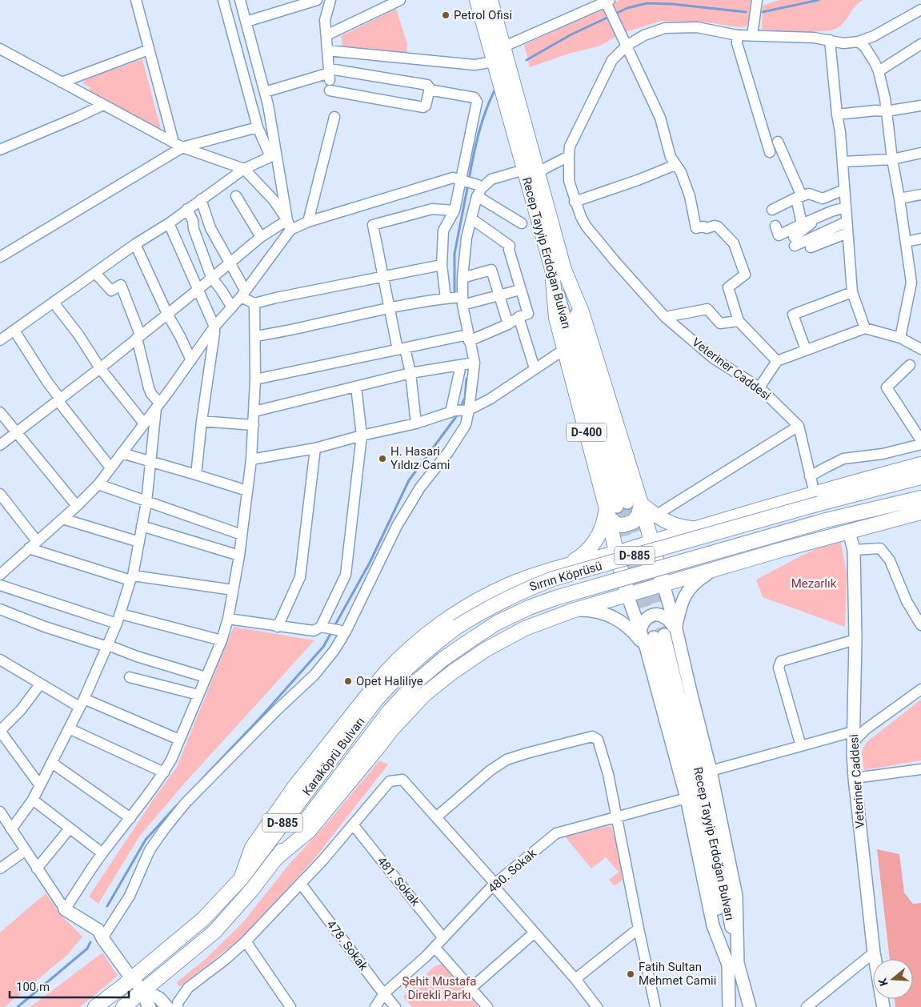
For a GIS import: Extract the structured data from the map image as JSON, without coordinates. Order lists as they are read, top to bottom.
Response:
{
  "streets": {
    "highway": [
      "Recep Tayyip Erdoğan Bulvarı",
      "D-400",
      "D-885",
      "Sırrın Köprüsü",
      "Karaköprü Bulvarı"
    ],
    "main road": ["Veteriner Caddesi"],
    "street": ["480. Sokak", "481. Sokak", "478. Sokak"]
  },
  "crossings": [
    ["Recep Tayyip Erdoğan Bulvarı", "D-400"],
    ["D-885", "Sırrın Köprüsü"],
    ["Sırrın Köprüsü", "Karaköprü Bulvarı"],
    ["480. Sokak", "481. Sokak"],
    ["480. Sokak", "478. Sokak"]
  ],
  "parks": ["Mezarlık", "Şehit Mustafa Direkli Parkı"],
  "places": [
    "Petrol Ofisi",
    "H. Hasari Yıldız Cami",
    "Opet Haliliye",
    "Fatih Sultan Mehmet Camii"
  ],
  "scale_bar": "100 m",
  "north": "left"
}
